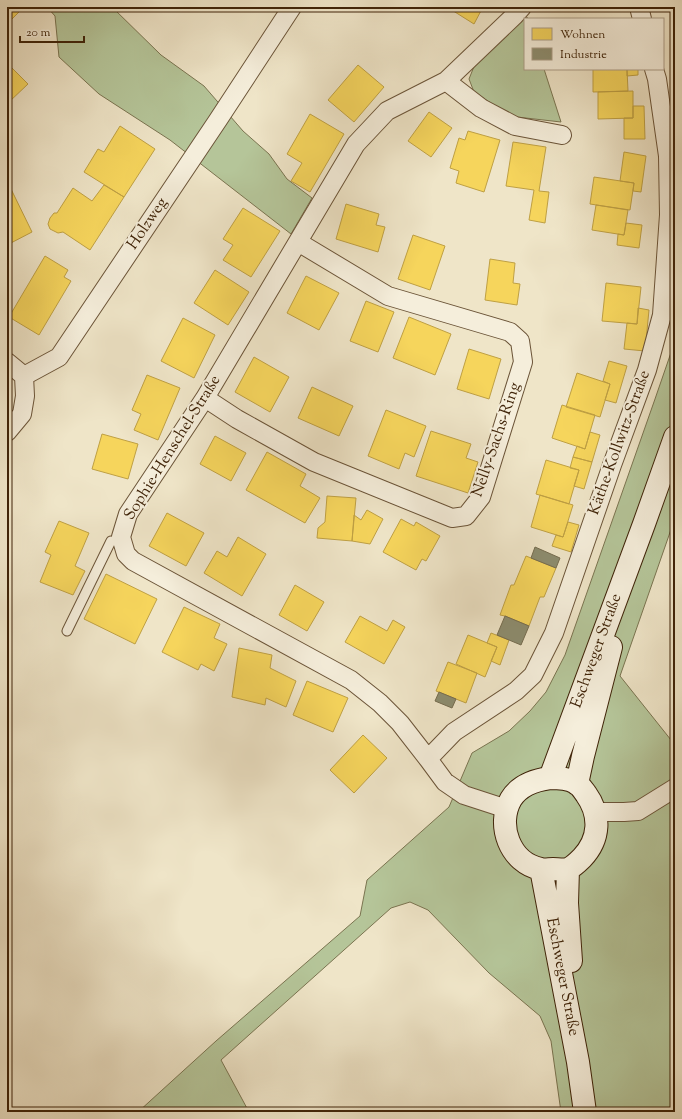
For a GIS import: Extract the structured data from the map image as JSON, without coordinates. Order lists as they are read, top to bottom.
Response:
{
  "streets": {
    "main road": ["Eschweger Straße"],
    "street": [
      "Holzweg",
      "Nelly-Sachs-Ring",
      "Käthe-Kollwitz-Straße",
      "Sophie-Henschel-Straße"
    ]
  },
  "crossings": [
    ["Nelly-Sachs-Ring", "Sophie-Henschel-Straße"],
    ["Käthe-Kollwitz-Straße", "Sophie-Henschel-Straße"],
    ["Sophie-Henschel-Straße", "Eschweger Straße"]
  ],
  "legend": ["Wohnen", "Industrie"],
  "scale_bar": "20 m"
}
